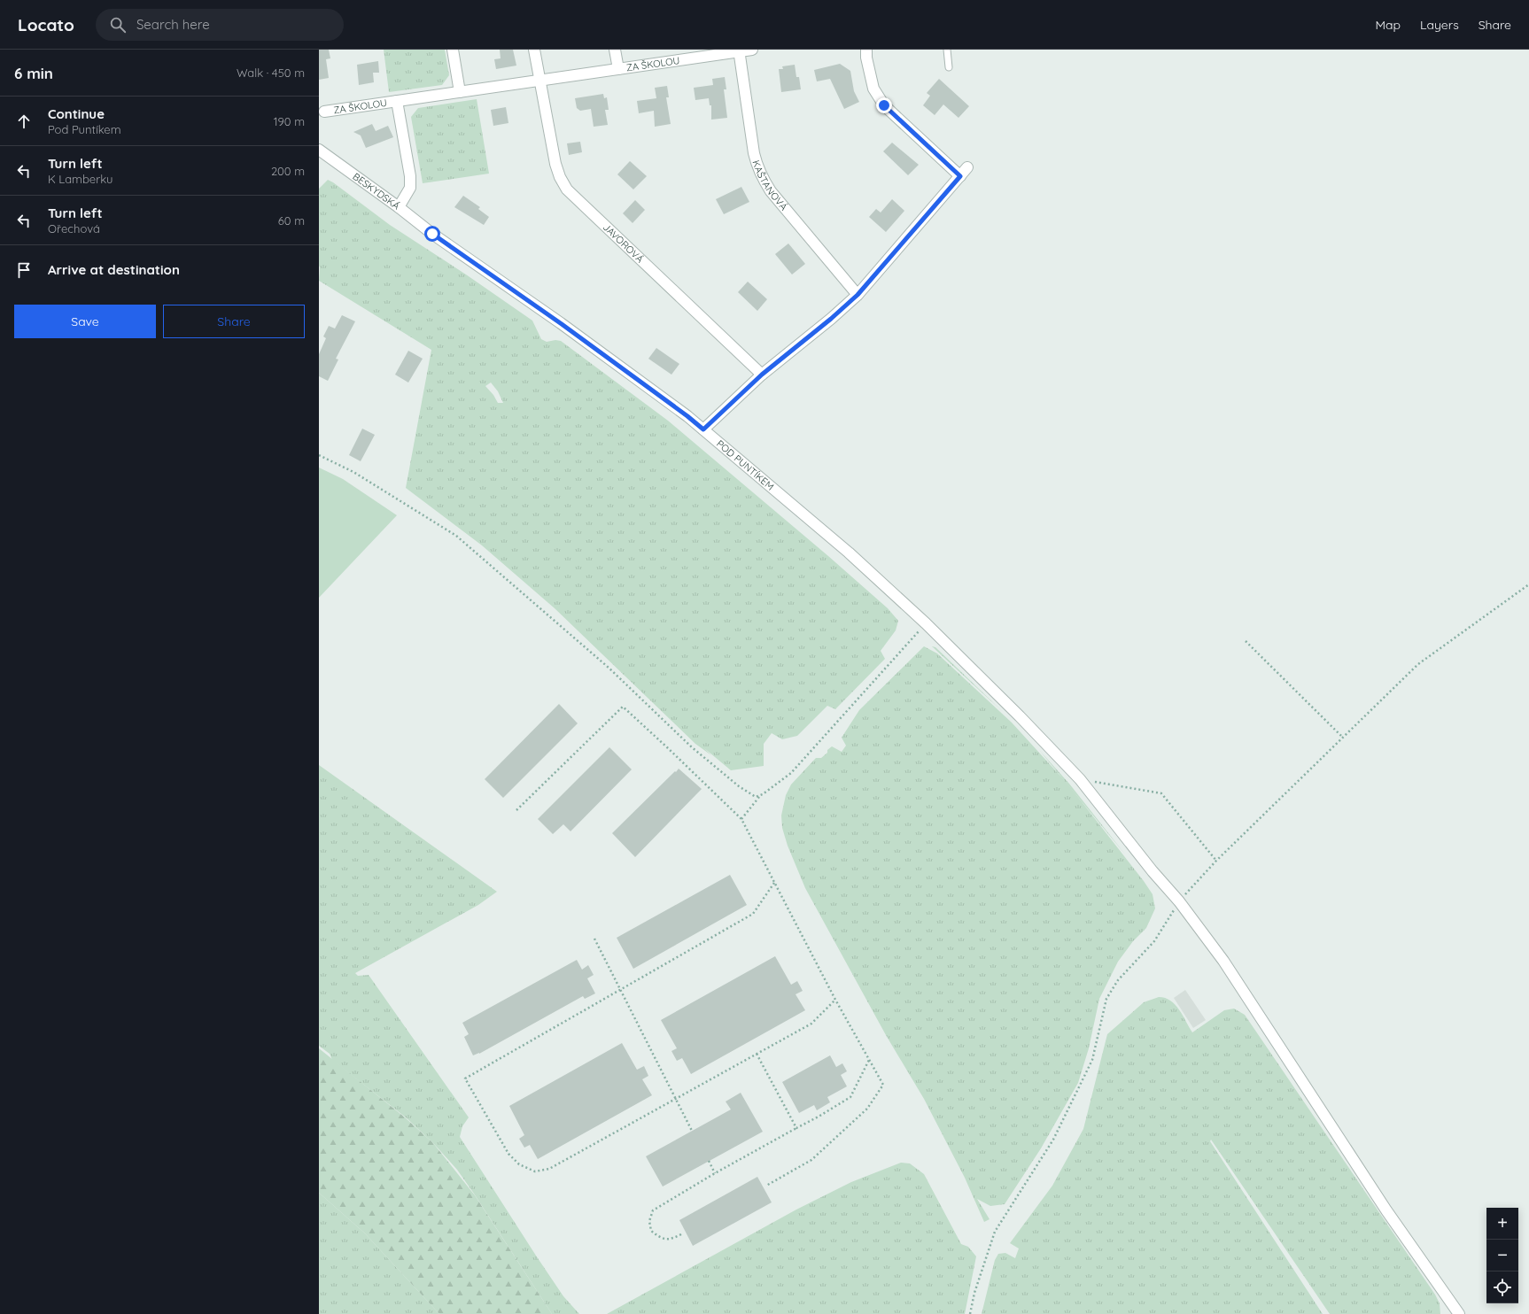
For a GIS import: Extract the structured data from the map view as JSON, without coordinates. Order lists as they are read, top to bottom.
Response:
{
  "streets": {
    "street": [
      "ZA ŠKOLOU",
      "KAŠTANOVÁ",
      "BESKYDSKÁ",
      "JAVOROVÁ",
      "POD PUNTÍKEM"
    ]
  },
  "crossings": [
    ["ZA ŠKOLOU", "KAŠTANOVÁ"],
    ["ZA ŠKOLOU", "BESKYDSKÁ"],
    ["ZA ŠKOLOU", "JAVOROVÁ"],
    ["BESKYDSKÁ", "POD PUNTÍKEM"]
  ],
  "page": {
    "header": "Locato",
    "search": "Search here",
    "nav": ["Map", "Layers", "Share"],
    "heading": ["6 min", "Walk · 450 m"],
    "list": [
      ["Continue", "Pod Puntíkem", "190 m"],
      ["Turn left", "K Lamberku", "200 m"],
      ["Turn left", "Ořechová", "60 m"],
      "Arrive at destination"
    ],
    "buttons": ["Save", "Share"],
    "map_buttons": ["+", "−"]
  }
}
